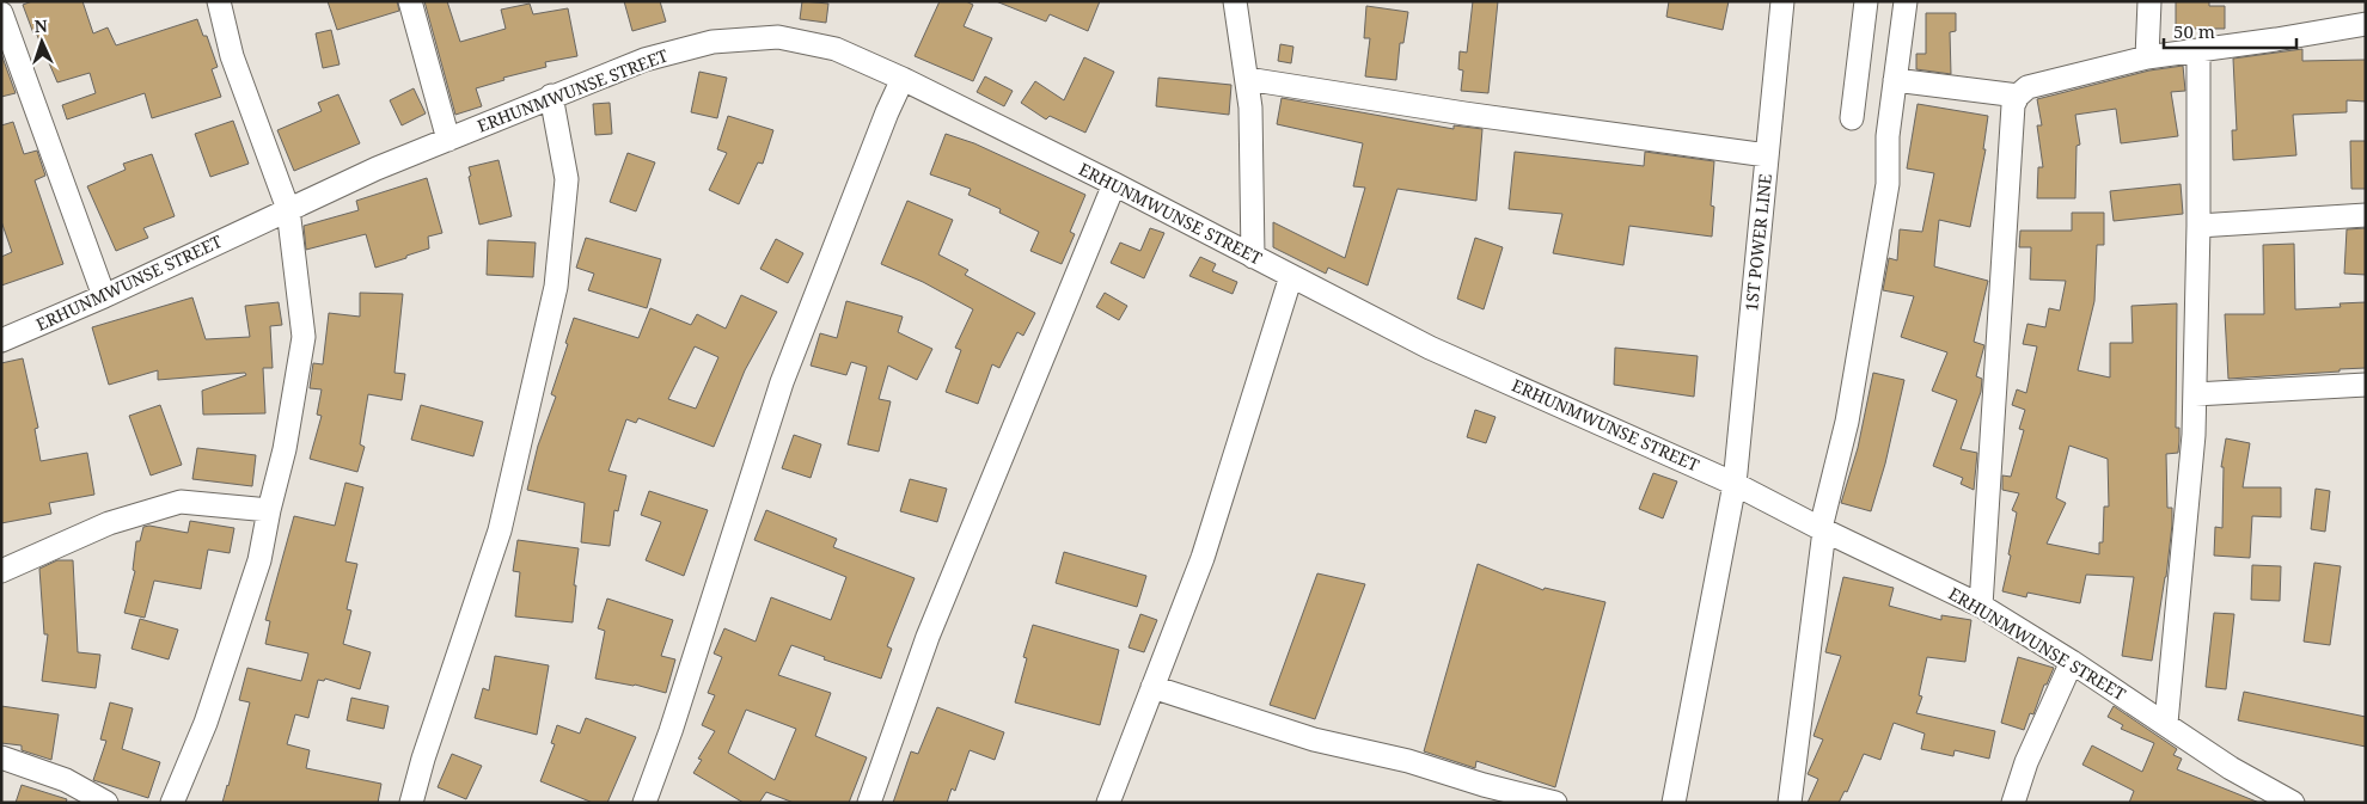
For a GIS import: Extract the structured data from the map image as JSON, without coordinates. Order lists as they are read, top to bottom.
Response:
{
  "streets": {
    "street": ["ERHUNMWUNSE STREET", "1ST POWER LINE"]
  },
  "crossings": [
    ["ERHUNMWUNSE STREET", "1ST POWER LINE"]
  ],
  "scale_bar": "50 m",
  "north": "top"
}
